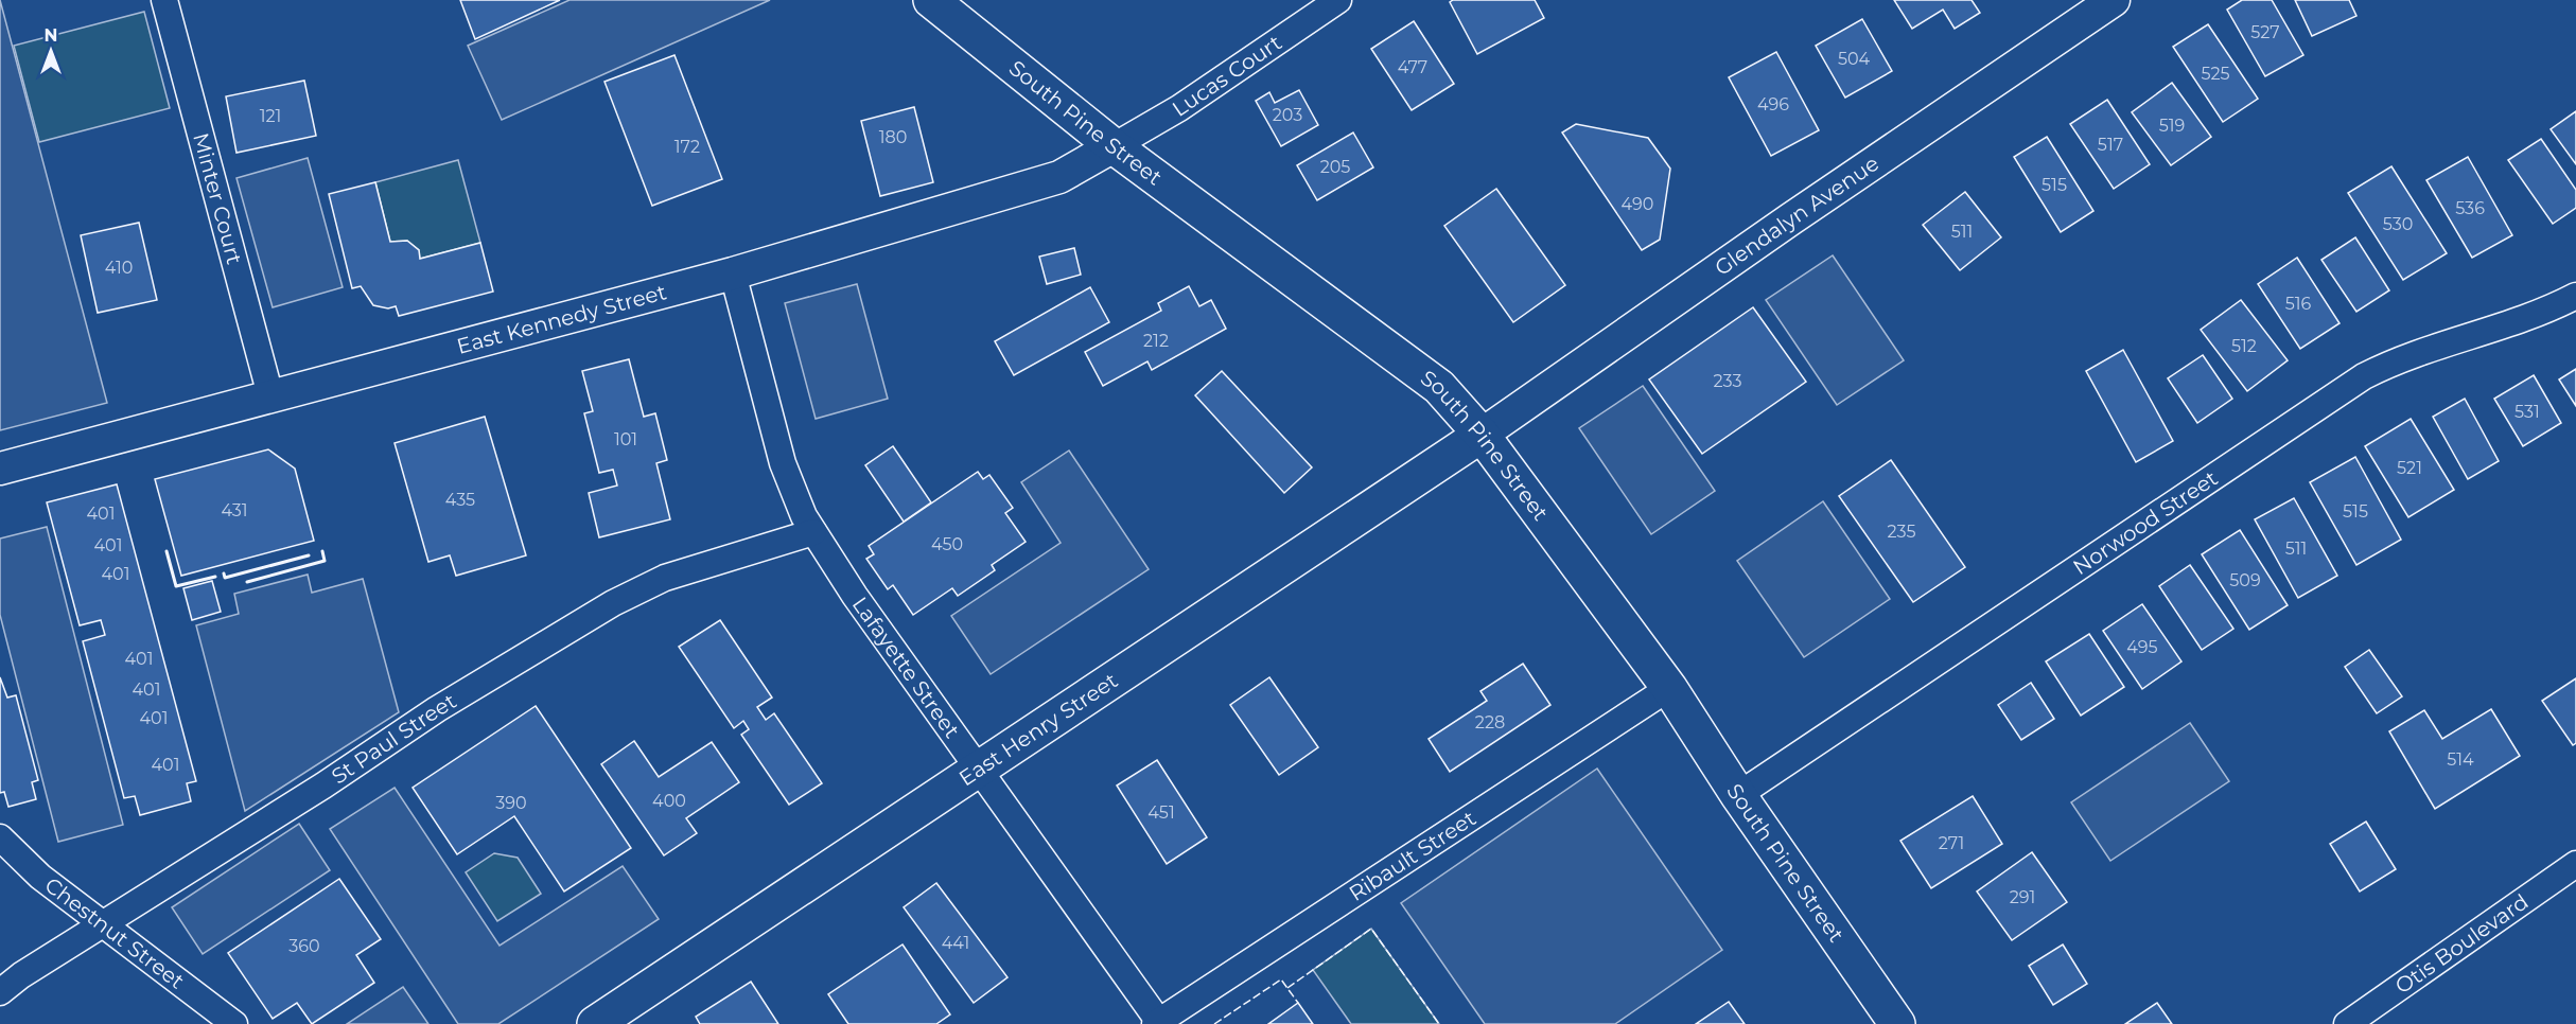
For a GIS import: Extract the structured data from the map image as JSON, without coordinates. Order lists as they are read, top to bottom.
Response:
{
  "streets": {
    "main road": ["South Pine Street", "East Henry Street"],
    "street": [
      "Lucas Court",
      "Minter Court",
      "Glendalyn Avenue",
      "East Kennedy Street",
      "Norwood Street",
      "Lafayette Street",
      "St Paul Street",
      "Ribault Street",
      "Chestnut Street",
      "Otis Boulevard"
    ]
  },
  "crossings": [
    ["Lucas Court", "South Pine Street"],
    ["Lucas Court", "East Kennedy Street"],
    ["South Pine Street", "Glendalyn Avenue"],
    ["South Pine Street", "East Kennedy Street"],
    ["South Pine Street", "Norwood Street"],
    ["South Pine Street", "East Henry Street"],
    ["South Pine Street", "Ribault Street"],
    ["Minter Court", "East Kennedy Street"],
    ["Glendalyn Avenue", "East Henry Street"],
    ["East Kennedy Street", "Lafayette Street"],
    ["Lafayette Street", "East Henry Street"],
    ["Lafayette Street", "St Paul Street"],
    ["Lafayette Street", "Ribault Street"],
    ["St Paul Street", "Chestnut Street"]
  ],
  "house_numbers": [
    "527",
    "504",
    "477",
    "525",
    "496",
    "203",
    "121",
    "519",
    "180",
    "517",
    "172",
    "205",
    "515",
    "490",
    "536",
    "530",
    "511",
    "410",
    "516",
    "212",
    "512",
    "233",
    "531",
    "101",
    "521",
    "435",
    "431",
    "515",
    "401",
    "235",
    "450",
    "401",
    "511",
    "401",
    "509",
    "495",
    "401",
    "401",
    "401",
    "228",
    "514",
    "401",
    "400",
    "390",
    "451",
    "271",
    "291",
    "441",
    "360"
  ],
  "north": "top"
}
